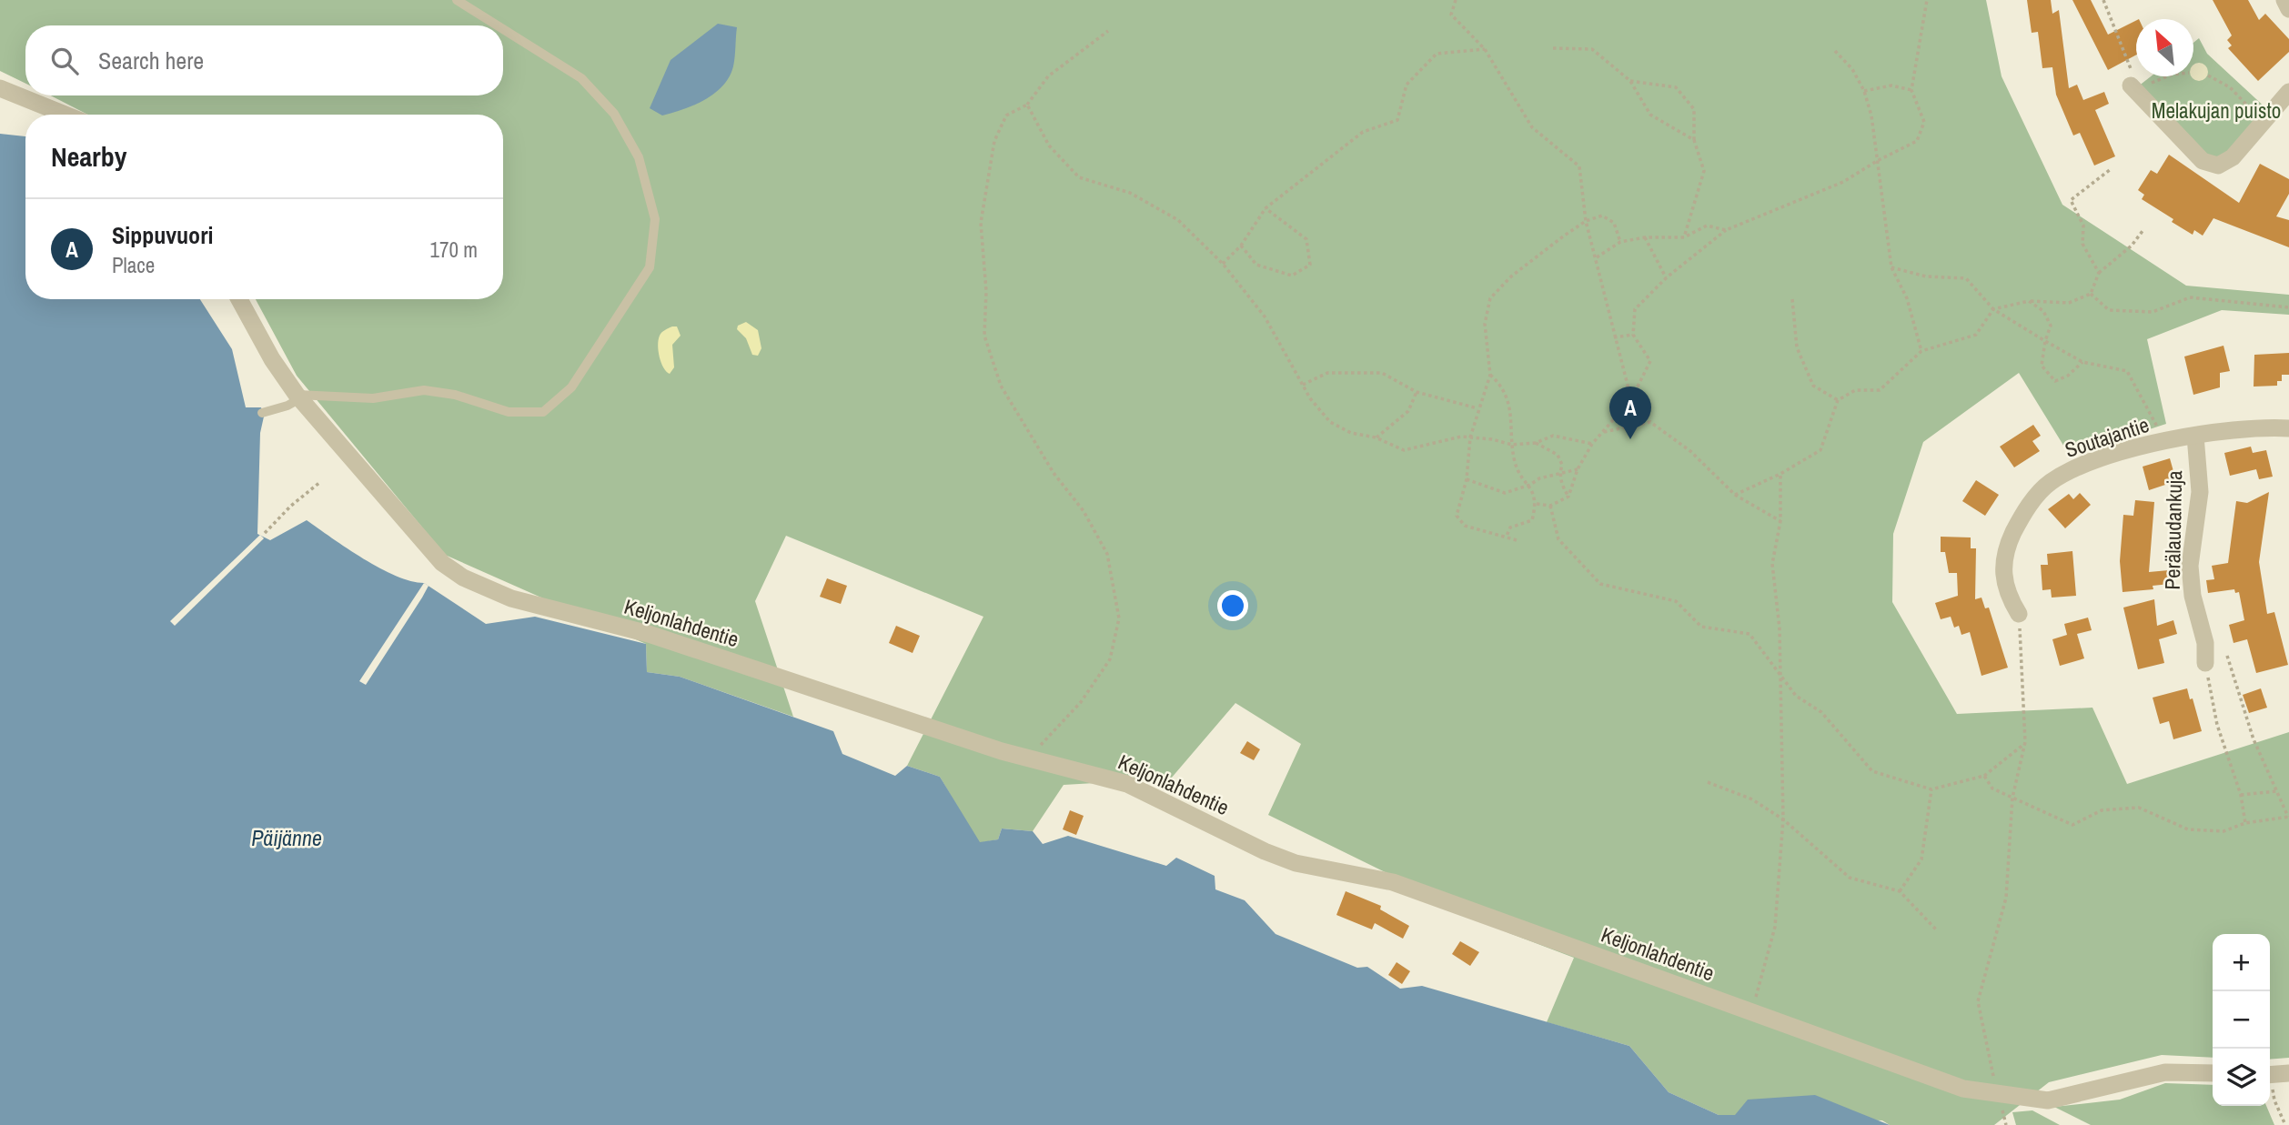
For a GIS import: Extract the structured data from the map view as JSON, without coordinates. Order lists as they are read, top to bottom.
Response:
{
  "streets": {
    "street": ["Soutajantie", "Perälaudankuja", "Keljonlahdentie"]
  },
  "crossings": [
    ["Soutajantie", "Perälaudankuja"]
  ],
  "water": ["Päijänne"],
  "parks": ["Melakujan puisto"],
  "north": "top left",
  "page": {
    "search": "Search here",
    "heading": "Nearby",
    "list": [
      {
        "mark": "A",
        "name": "Sippuvuori",
        "note": "Place",
        "value": "170 m"
      }
    ],
    "pins": "A",
    "map_buttons": ["+", "−"]
  }
}
